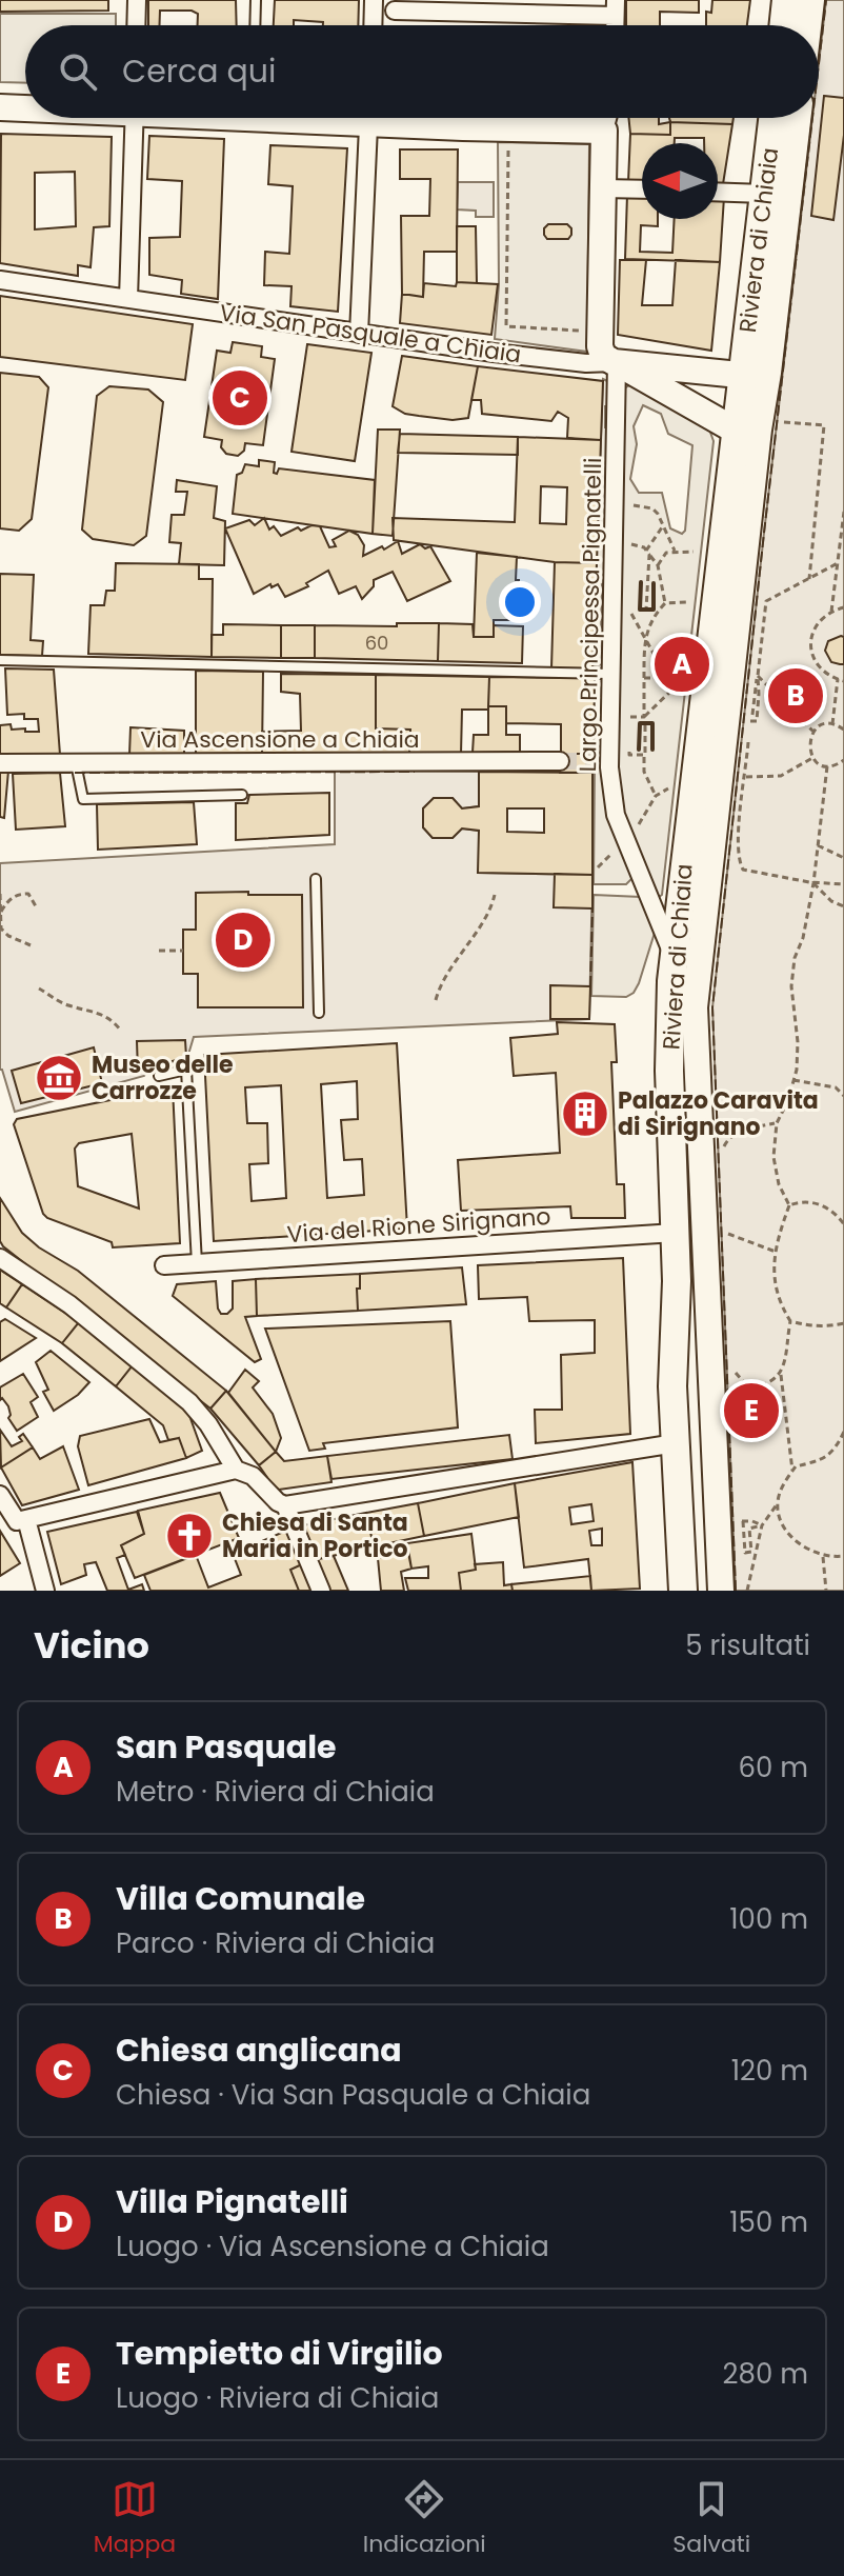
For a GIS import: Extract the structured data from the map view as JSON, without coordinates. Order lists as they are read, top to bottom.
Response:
{
  "streets": {
    "main road": ["Riviera di Chiaia"],
    "street": [
      "Via San Pasquale a Chiaia",
      "Largo Principessa Pignatelli",
      "Via Ascensione a Chiaia",
      "Via del Rione Sirignano"
    ]
  },
  "crossings": [
    ["Riviera di Chiaia", "Via San Pasquale a Chiaia"],
    ["Riviera di Chiaia", "Largo Principessa Pignatelli"],
    ["Riviera di Chiaia", "Via del Rione Sirignano"],
    ["Via San Pasquale a Chiaia", "Largo Principessa Pignatelli"]
  ],
  "places": {
    "museum": ["Museo delle Carrozze"],
    "building": ["Palazzo Caravita di Sirignano"],
    "church": ["Chiesa di Santa Maria in Portico"]
  },
  "house_numbers": ["60"],
  "north": "left",
  "page": {
    "search": "Cerca qui",
    "pins": [
      "C",
      "A",
      "B",
      "D",
      "E"
    ],
    "heading": ["Vicino", "5 risultati"],
    "list": [
      {
        "mark": "A",
        "name": "San Pasquale",
        "note": "Metro · Riviera di Chiaia",
        "value": "60 m"
      },
      {
        "mark": "B",
        "name": "Villa Comunale",
        "note": "Parco · Riviera di Chiaia",
        "value": "100 m"
      },
      {
        "mark": "C",
        "name": "Chiesa anglicana",
        "note": "Chiesa · Via San Pasquale a Chiaia",
        "value": "120 m"
      },
      {
        "mark": "D",
        "name": "Villa Pignatelli",
        "note": "Luogo · Via Ascensione a Chiaia",
        "value": "150 m"
      },
      {
        "mark": "E",
        "name": "Tempietto di Virgilio",
        "note": "Luogo · Riviera di Chiaia",
        "value": "280 m"
      }
    ],
    "nav": ["Mappa", "Indicazioni", "Salvati"]
  }
}
